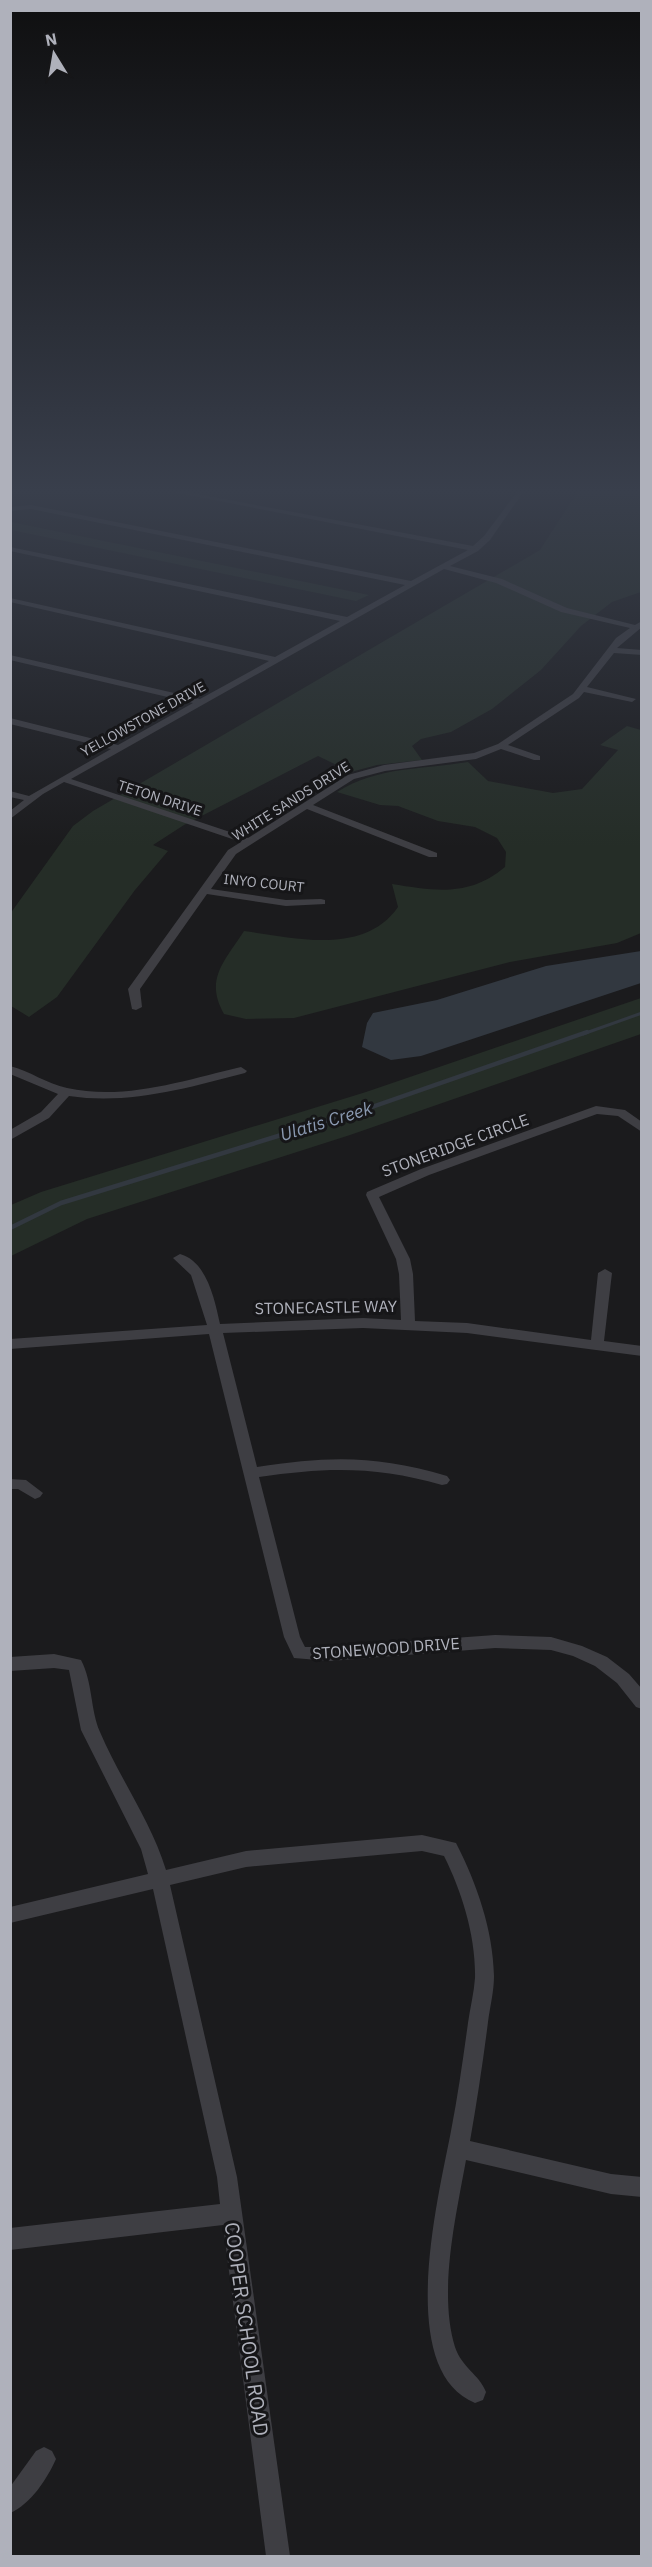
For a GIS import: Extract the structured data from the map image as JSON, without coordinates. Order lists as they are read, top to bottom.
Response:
{
  "streets": {
    "street": [
      "YELLOWSTONE DRIVE",
      "TETON DRIVE",
      "WHITE SANDS DRIVE",
      "INYO COURT",
      "STONERIDGE CIRCLE",
      "STONECASTLE WAY",
      "STONEWOOD DRIVE",
      "COOPER SCHOOL ROAD"
    ]
  },
  "crossings": [
    ["YELLOWSTONE DRIVE", "TETON DRIVE"],
    ["TETON DRIVE", "WHITE SANDS DRIVE"],
    ["WHITE SANDS DRIVE", "INYO COURT"],
    ["STONERIDGE CIRCLE", "STONECASTLE WAY"],
    ["STONECASTLE WAY", "STONEWOOD DRIVE"]
  ],
  "water": ["Ulatis Creek"],
  "north": "top"
}
